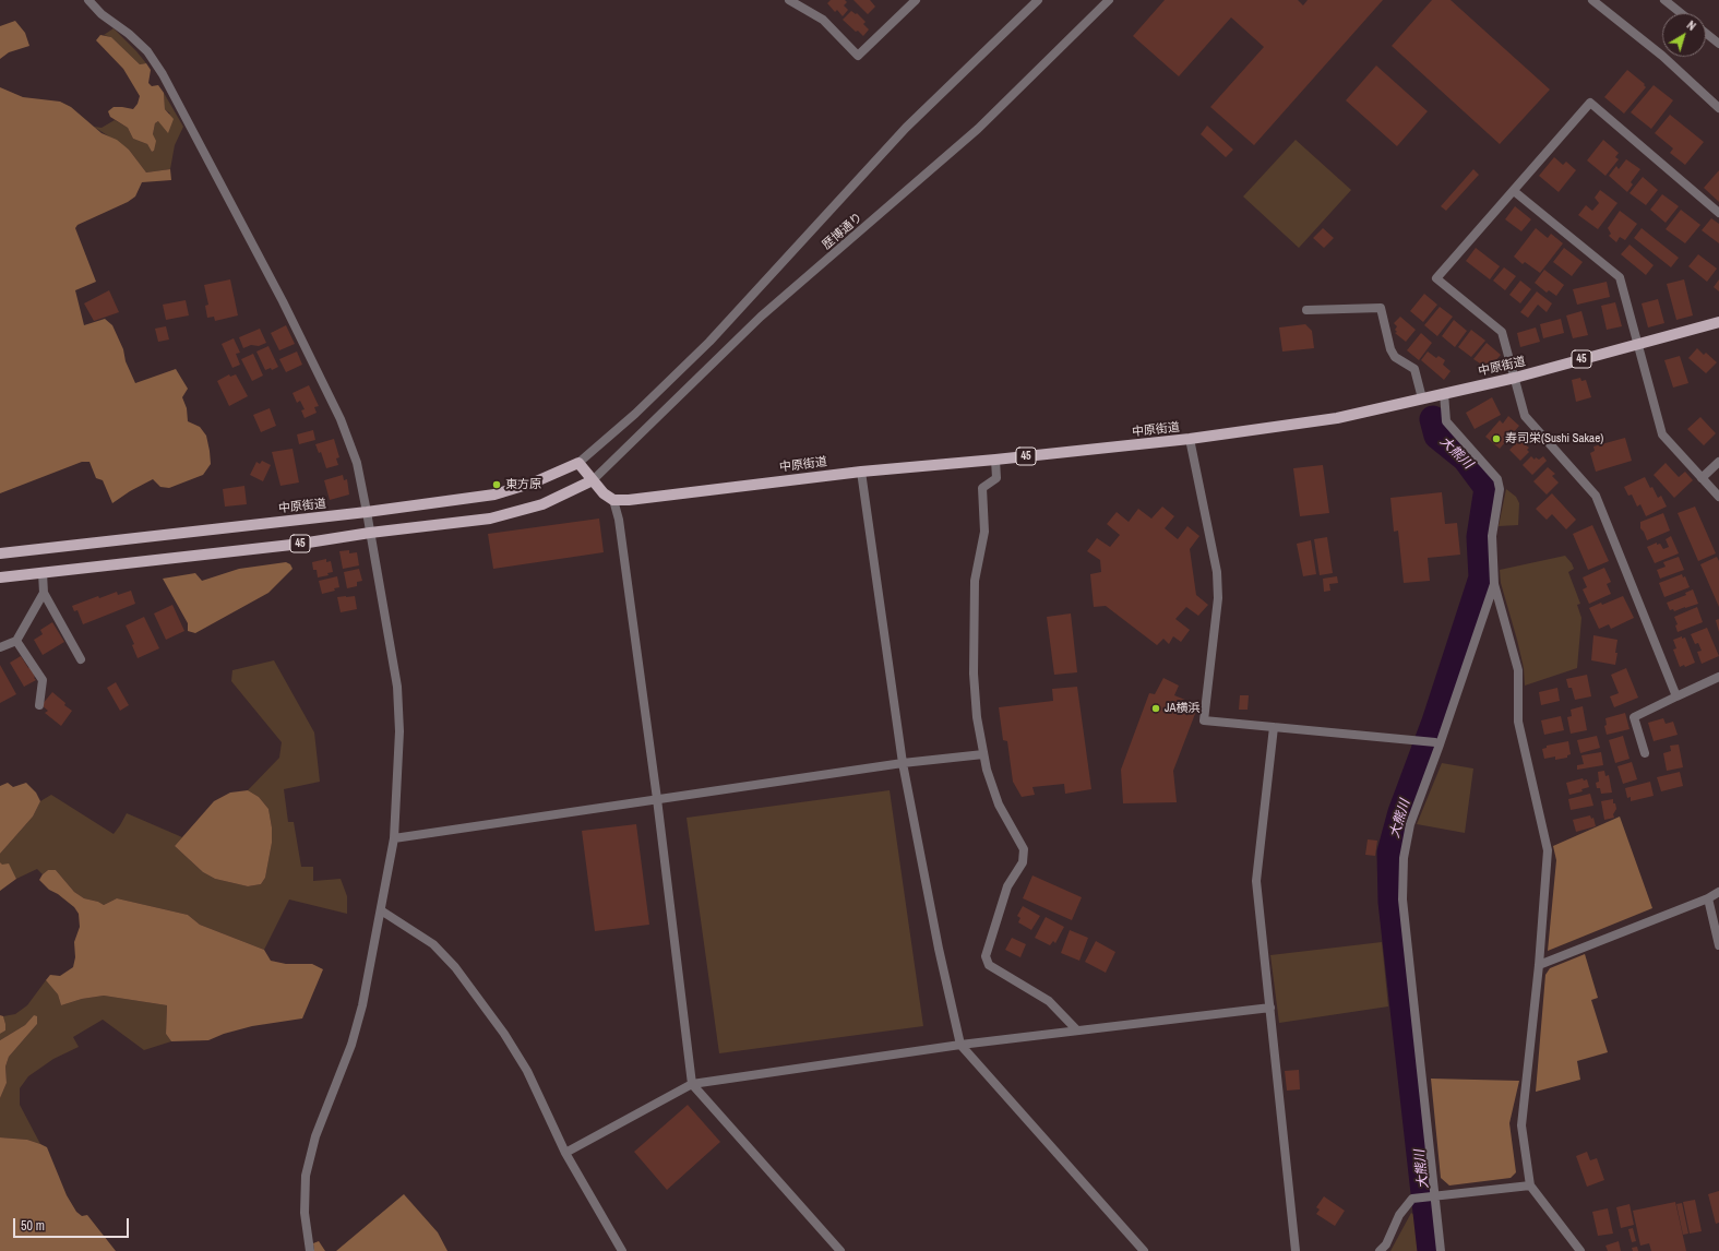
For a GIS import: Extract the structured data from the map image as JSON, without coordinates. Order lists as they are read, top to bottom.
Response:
{
  "streets": {
    "main road": ["45", "中原街道"],
    "street": ["歴博通り"]
  },
  "crossings": [
    ["歴博通り", "45"],
    ["歴博通り", "中原街道"]
  ],
  "water": ["大熊川"],
  "places": ["寿司栄(Sushi Sakae)", "東方原", "JA横浜"],
  "scale_bar": "50 m",
  "north": "top right"
}
